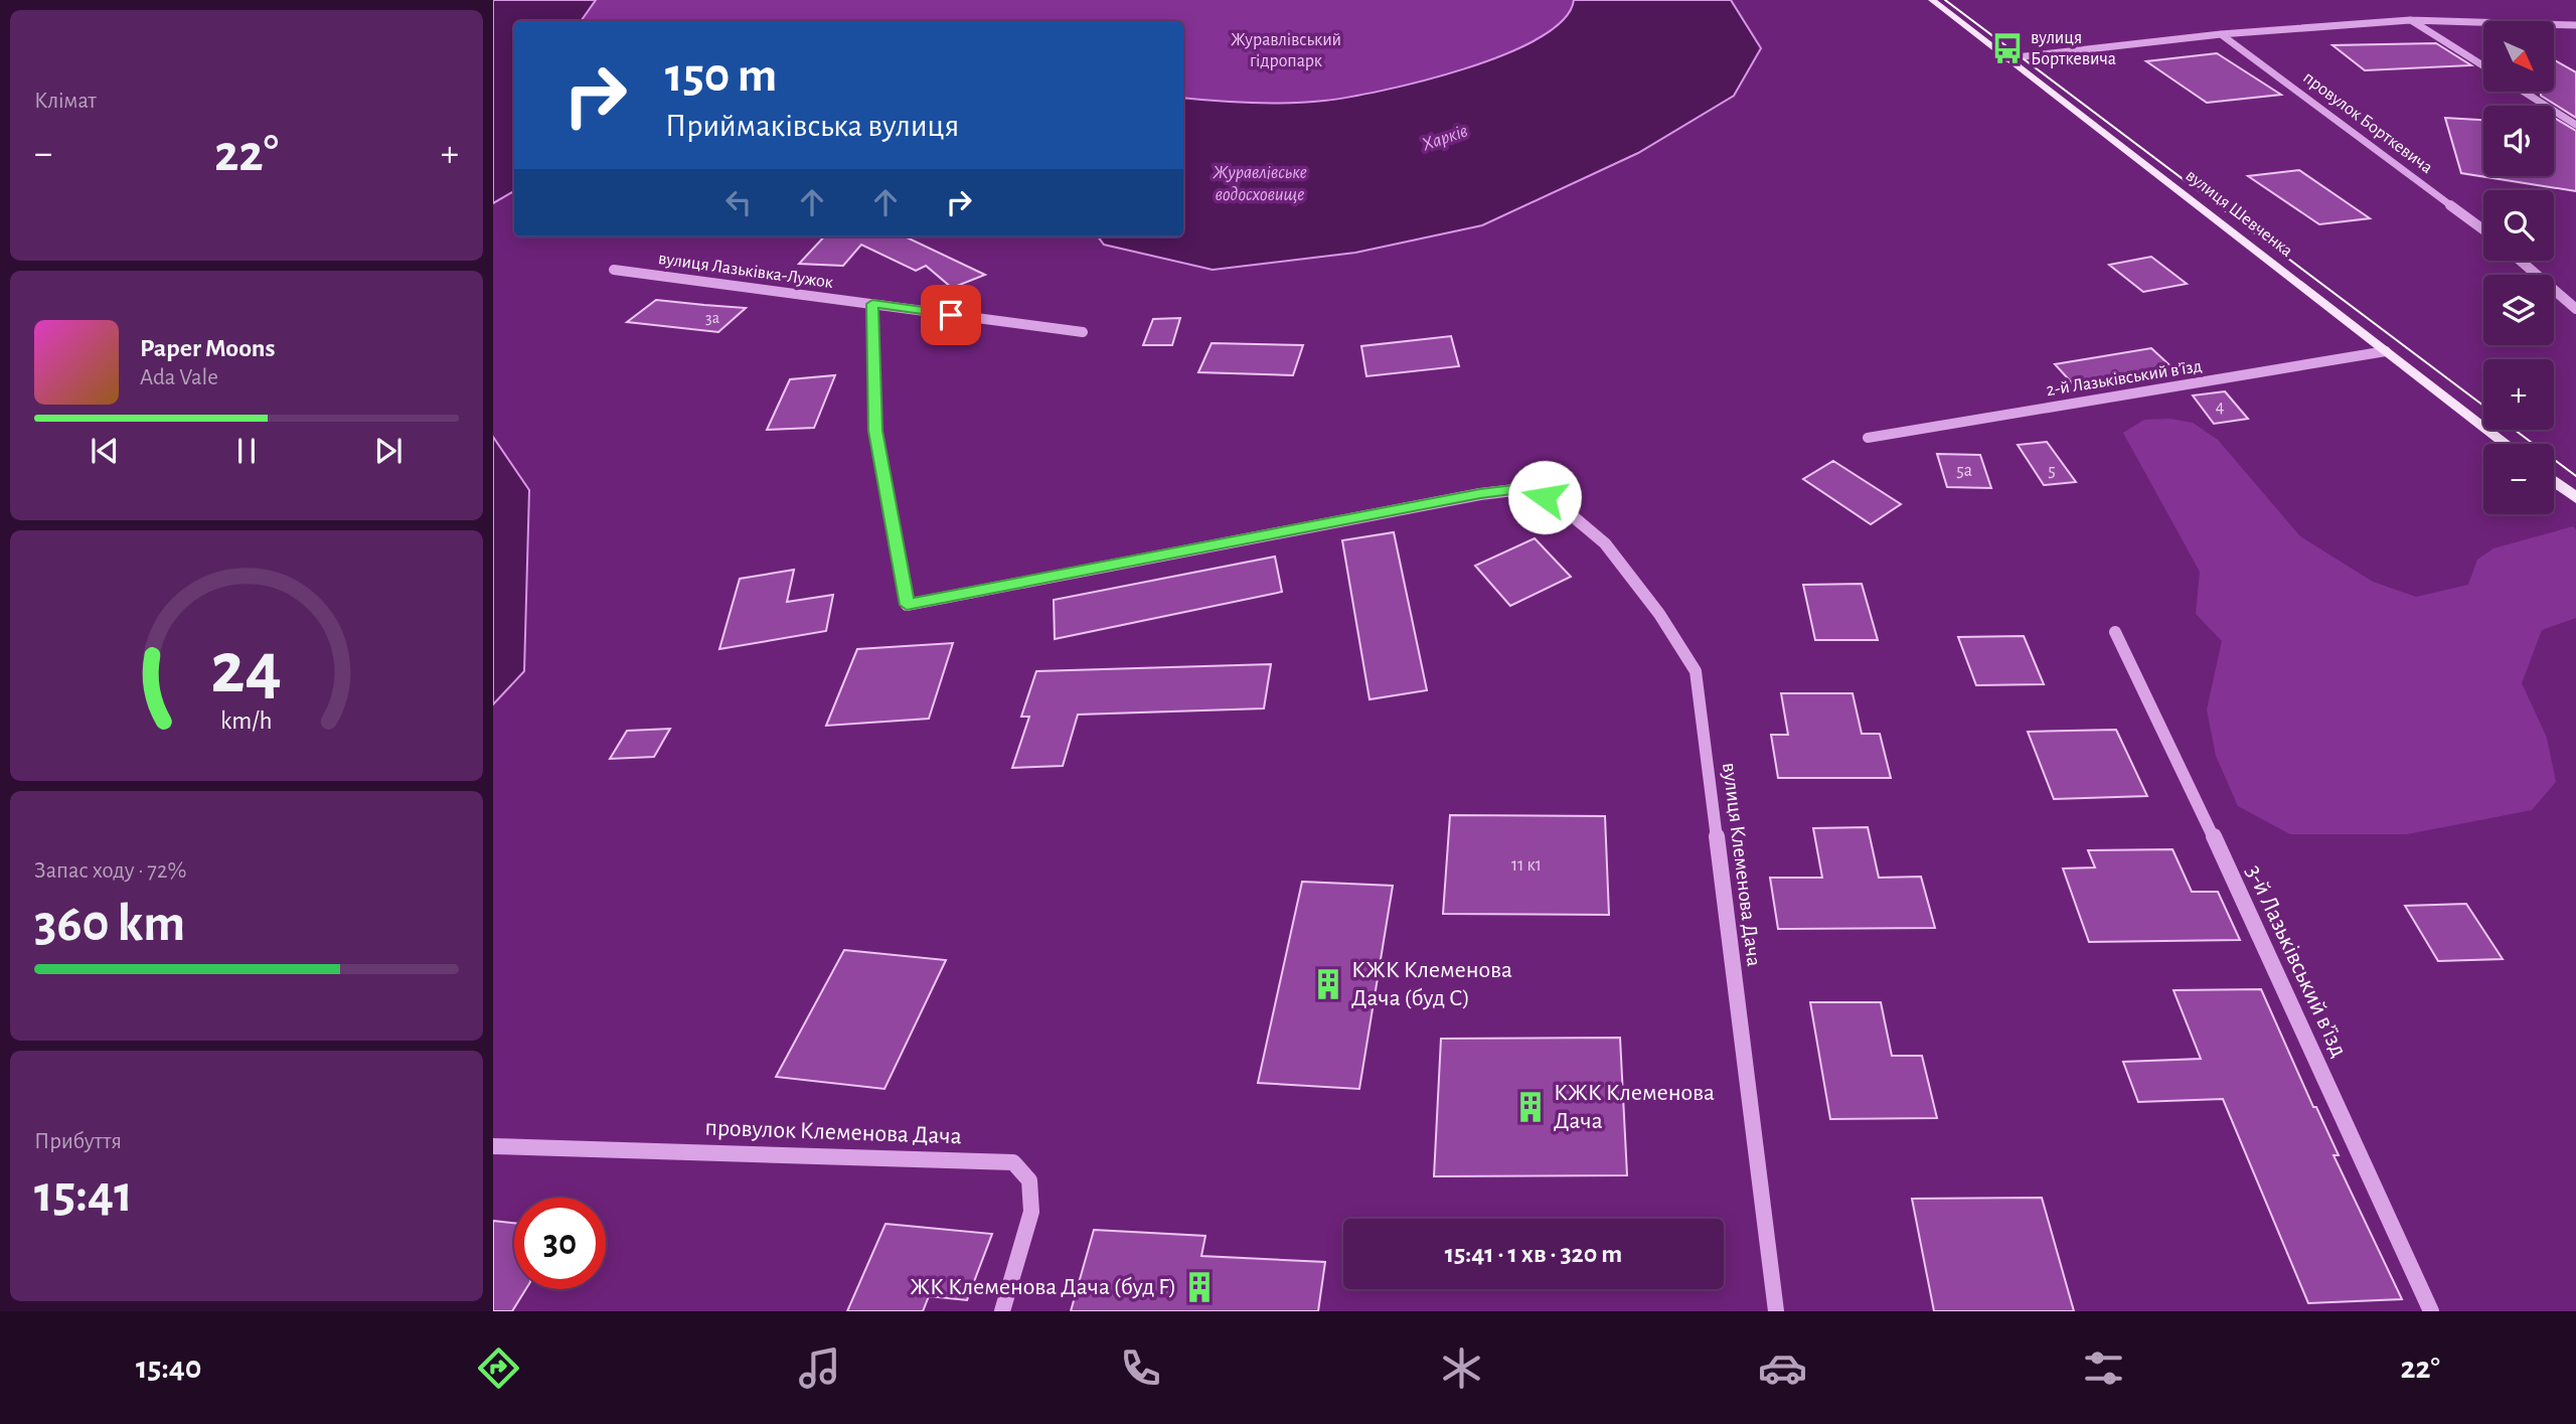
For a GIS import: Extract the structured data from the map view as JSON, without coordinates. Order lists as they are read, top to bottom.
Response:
{
  "streets": {
    "main road": ["вулиця Шевченка"],
    "street": [
      "провулок Борткевича",
      "вулиця Лазьківка-Лужок",
      "2-й Лазьківський в’їзд",
      "вулиця Клеменова Дача",
      "3-й Лазьківський в’їзд",
      "провулок Клеменова Дача"
    ]
  },
  "crossings": [
    ["вулиця Шевченка", "2-й Лазьківський в’їзд"]
  ],
  "water": ["Харків", "Журавлівське водосховище"],
  "parks": ["Журавлівський гідропарк"],
  "places": {
    "bus stop": ["вулиця Борткевича"],
    "building": ["КЖК Клеменова Дача (буд С)", "КЖК Клеменова Дача", "ЖК Клеменова Дача (буд F)"]
  },
  "house_numbers": [
    "3а",
    "4",
    "5а",
    "5",
    "11 к1"
  ],
  "north": "bottom right",
  "page": {
    "tile": [
      "Клімат",
      ["Запас ходу · 72%", "360 km"],
      ["Прибуття", "15:41"]
    ],
    "map_buttons": ["+", "−"],
    "turn": ["150 m", "Приймаківська вулиця"],
    "heat": ["−", "22°", "+"],
    "song": ["Paper Moons", "Ada Vale"],
    "limit": "30",
    "trip": "15:41 · 1 хв · 320 m",
    "tabs": ["15:40", "22°"],
    "gauge": ["24", "km/h"]
  }
}
